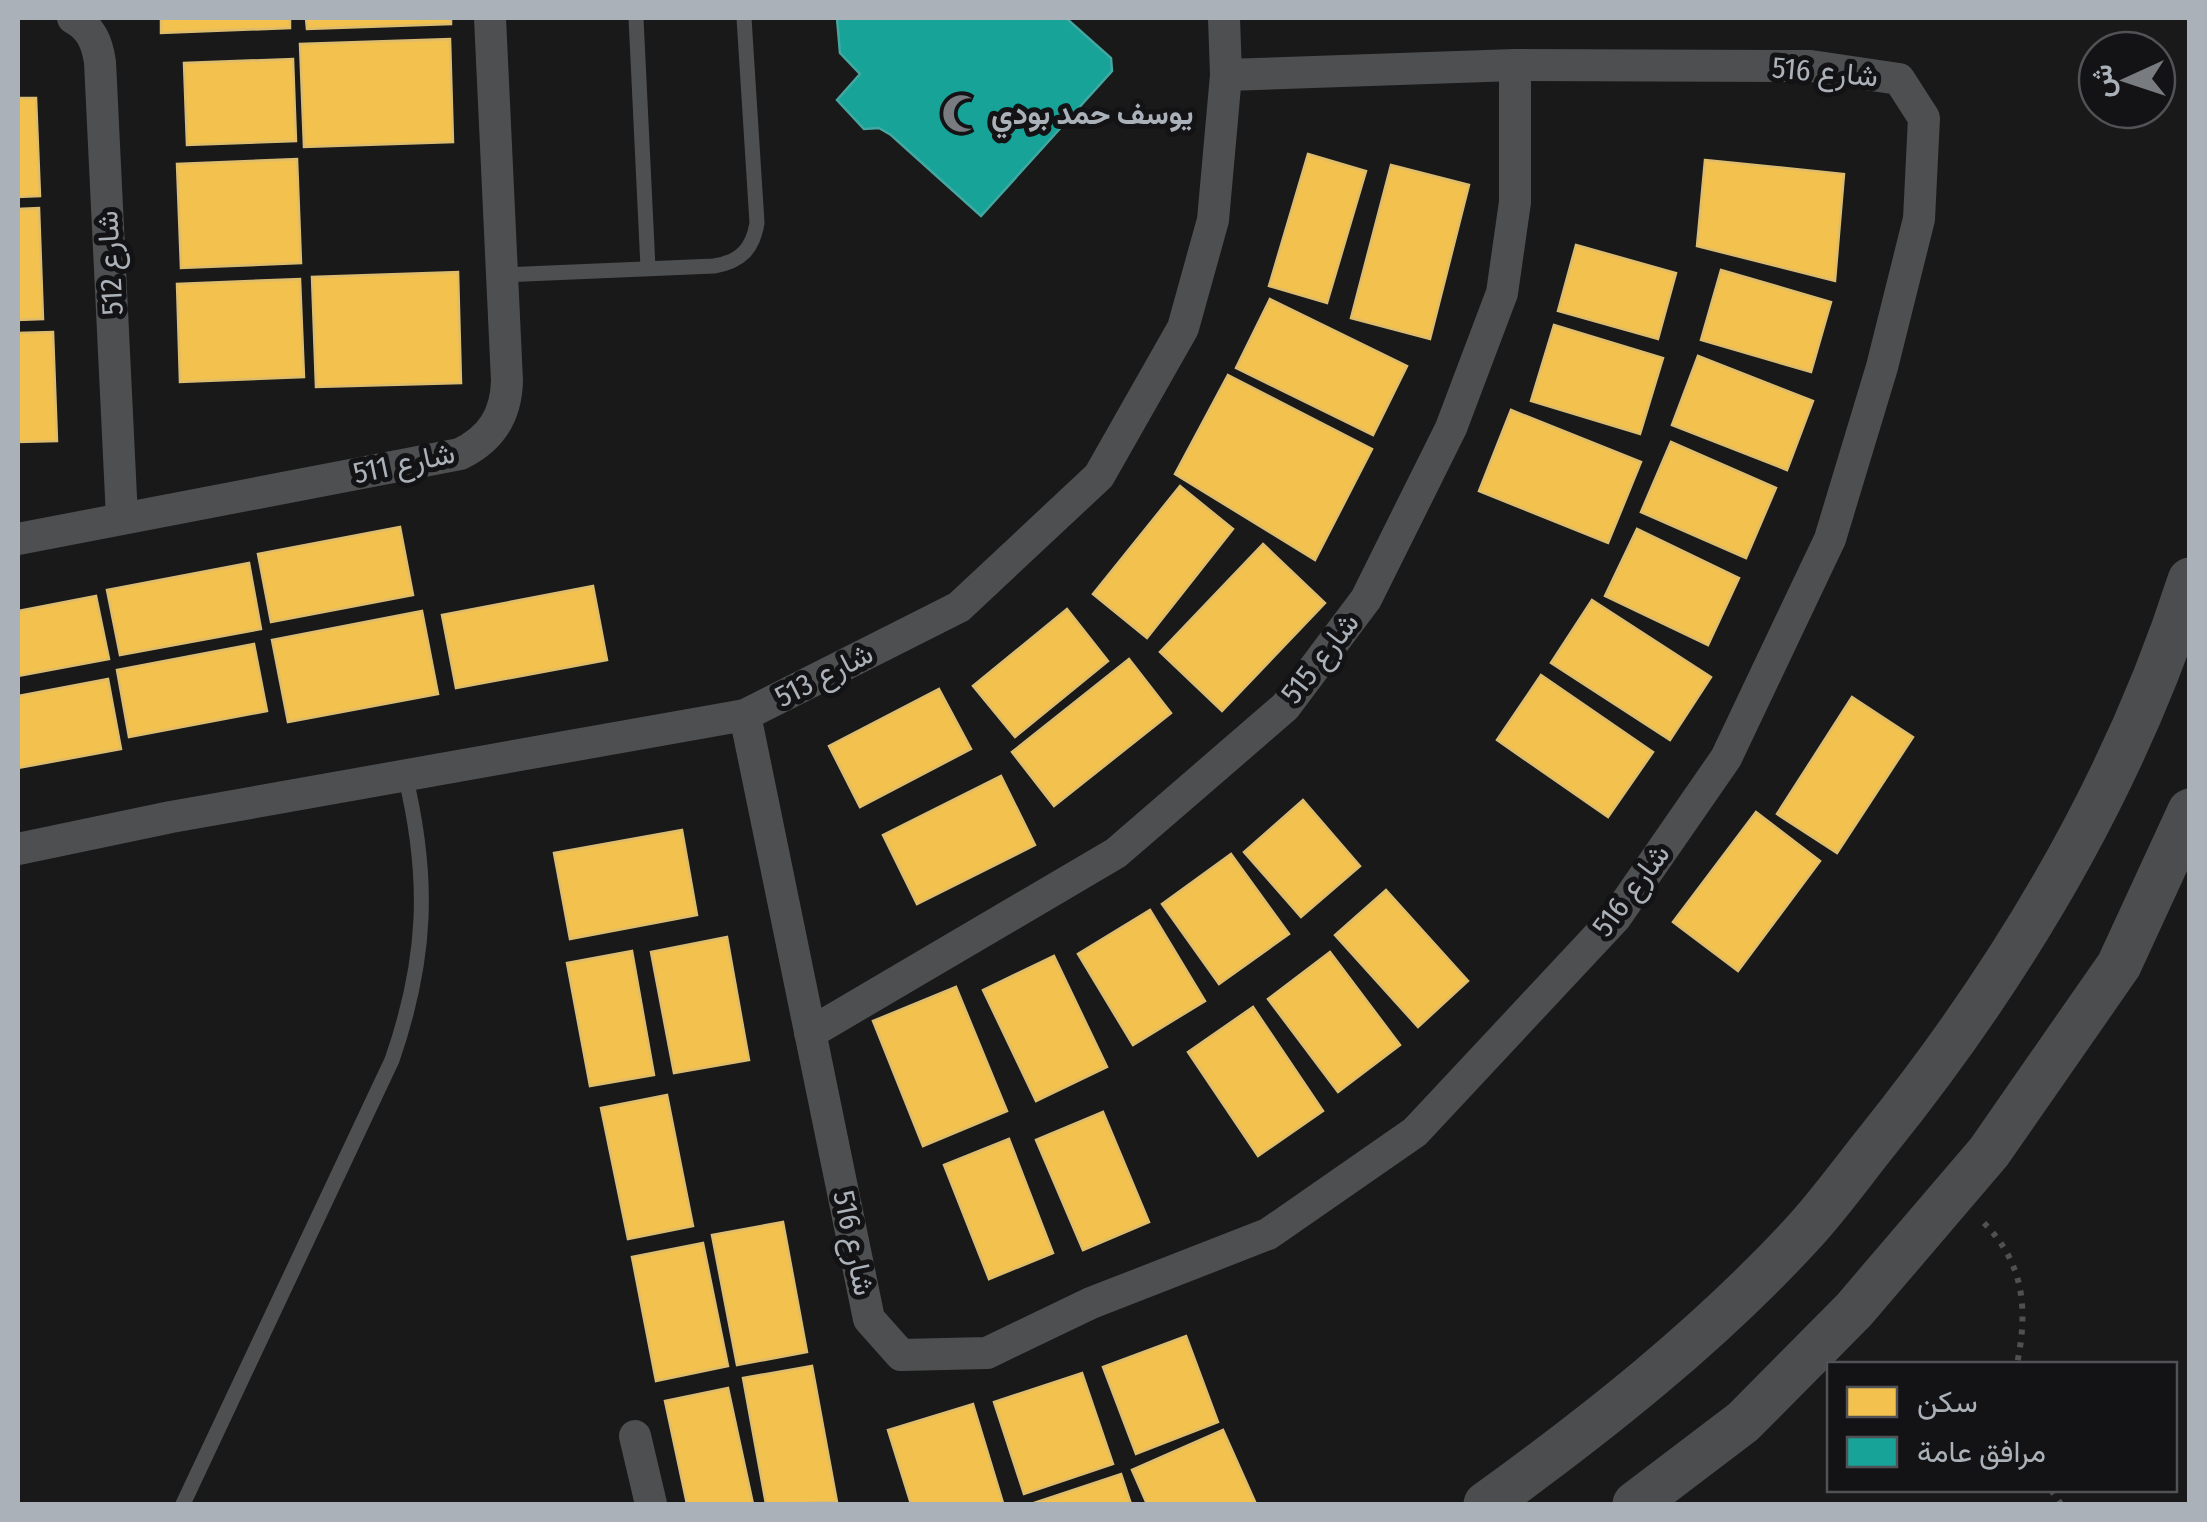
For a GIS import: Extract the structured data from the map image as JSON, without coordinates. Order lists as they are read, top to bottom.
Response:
{
  "streets": {
    "street": [
      "شارع 516",
      "شارع 512",
      "شارع 511",
      "شارع 515",
      "شارع 513"
    ]
  },
  "crossings": [
    ["شارع 516", "شارع 515"],
    ["شارع 516", "شارع 513"],
    ["شارع 512", "شارع 511"]
  ],
  "places": {
    "mosque": ["يوسف حمد بودي"]
  },
  "legend": ["سكن", "مرافق عامة"],
  "north": "left"
}
